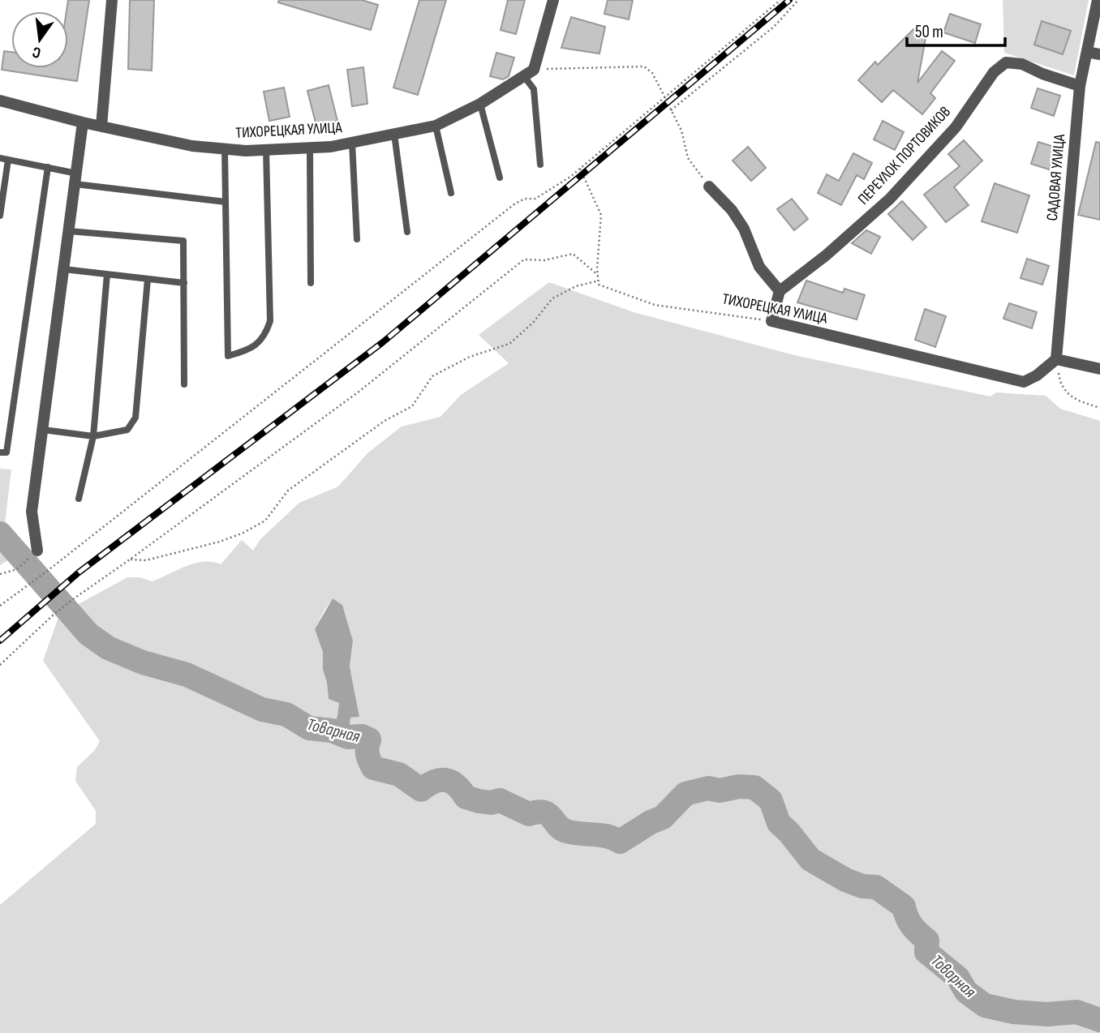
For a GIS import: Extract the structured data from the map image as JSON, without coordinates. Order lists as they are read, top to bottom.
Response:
{
  "streets": {
    "street": ["ТИХОРЕЦКАЯ УЛИЦА", "ПЕРЕУЛОК ПОРТОВИКОВ", "САДОВАЯ УЛИЦА"]
  },
  "crossings": [
    ["ТИХОРЕЦКАЯ УЛИЦА", "САДОВАЯ УЛИЦА"],
    ["ПЕРЕУЛОК ПОРТОВИКОВ", "САДОВАЯ УЛИЦА"]
  ],
  "water": ["Товарная"],
  "scale_bar": "50 m",
  "north": "bottom"
}
